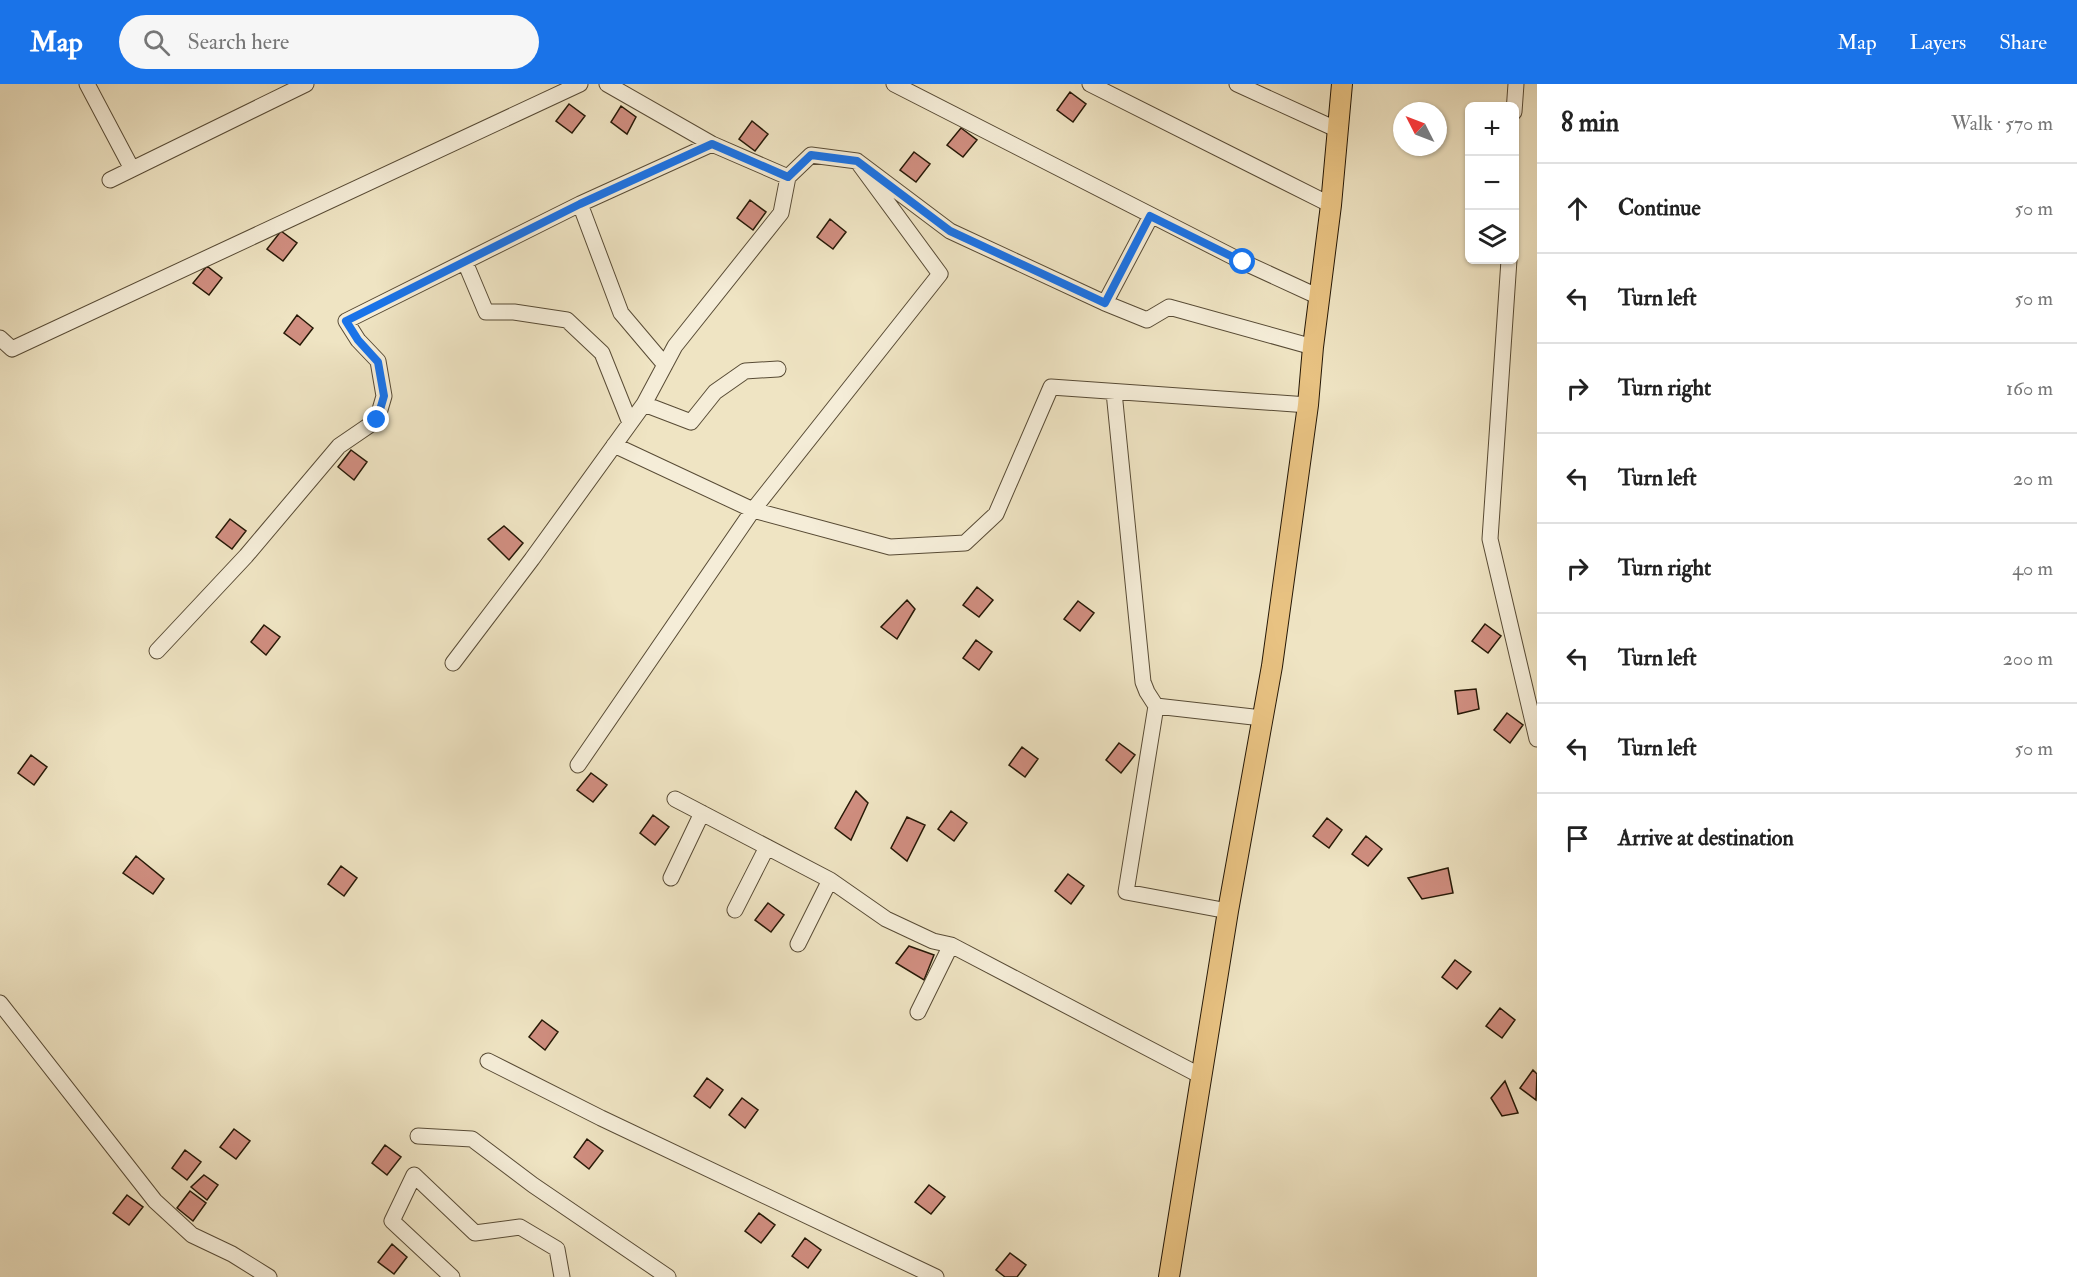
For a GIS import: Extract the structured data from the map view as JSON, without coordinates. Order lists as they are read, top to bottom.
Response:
{
  "north": "top left",
  "page": {
    "header": "Map",
    "search": "Search here",
    "nav": ["Map", "Layers", "Share"],
    "heading": ["8 min", "Walk · 570 m"],
    "map_buttons": ["+", "−"],
    "list": [
      ["Continue", "50 m"],
      ["Turn left", "50 m"],
      ["Turn right", "160 m"],
      ["Turn left", "20 m"],
      ["Turn right", "40 m"],
      ["Turn left", "200 m"],
      ["Turn left", "50 m"],
      "Arrive at destination"
    ]
  }
}
